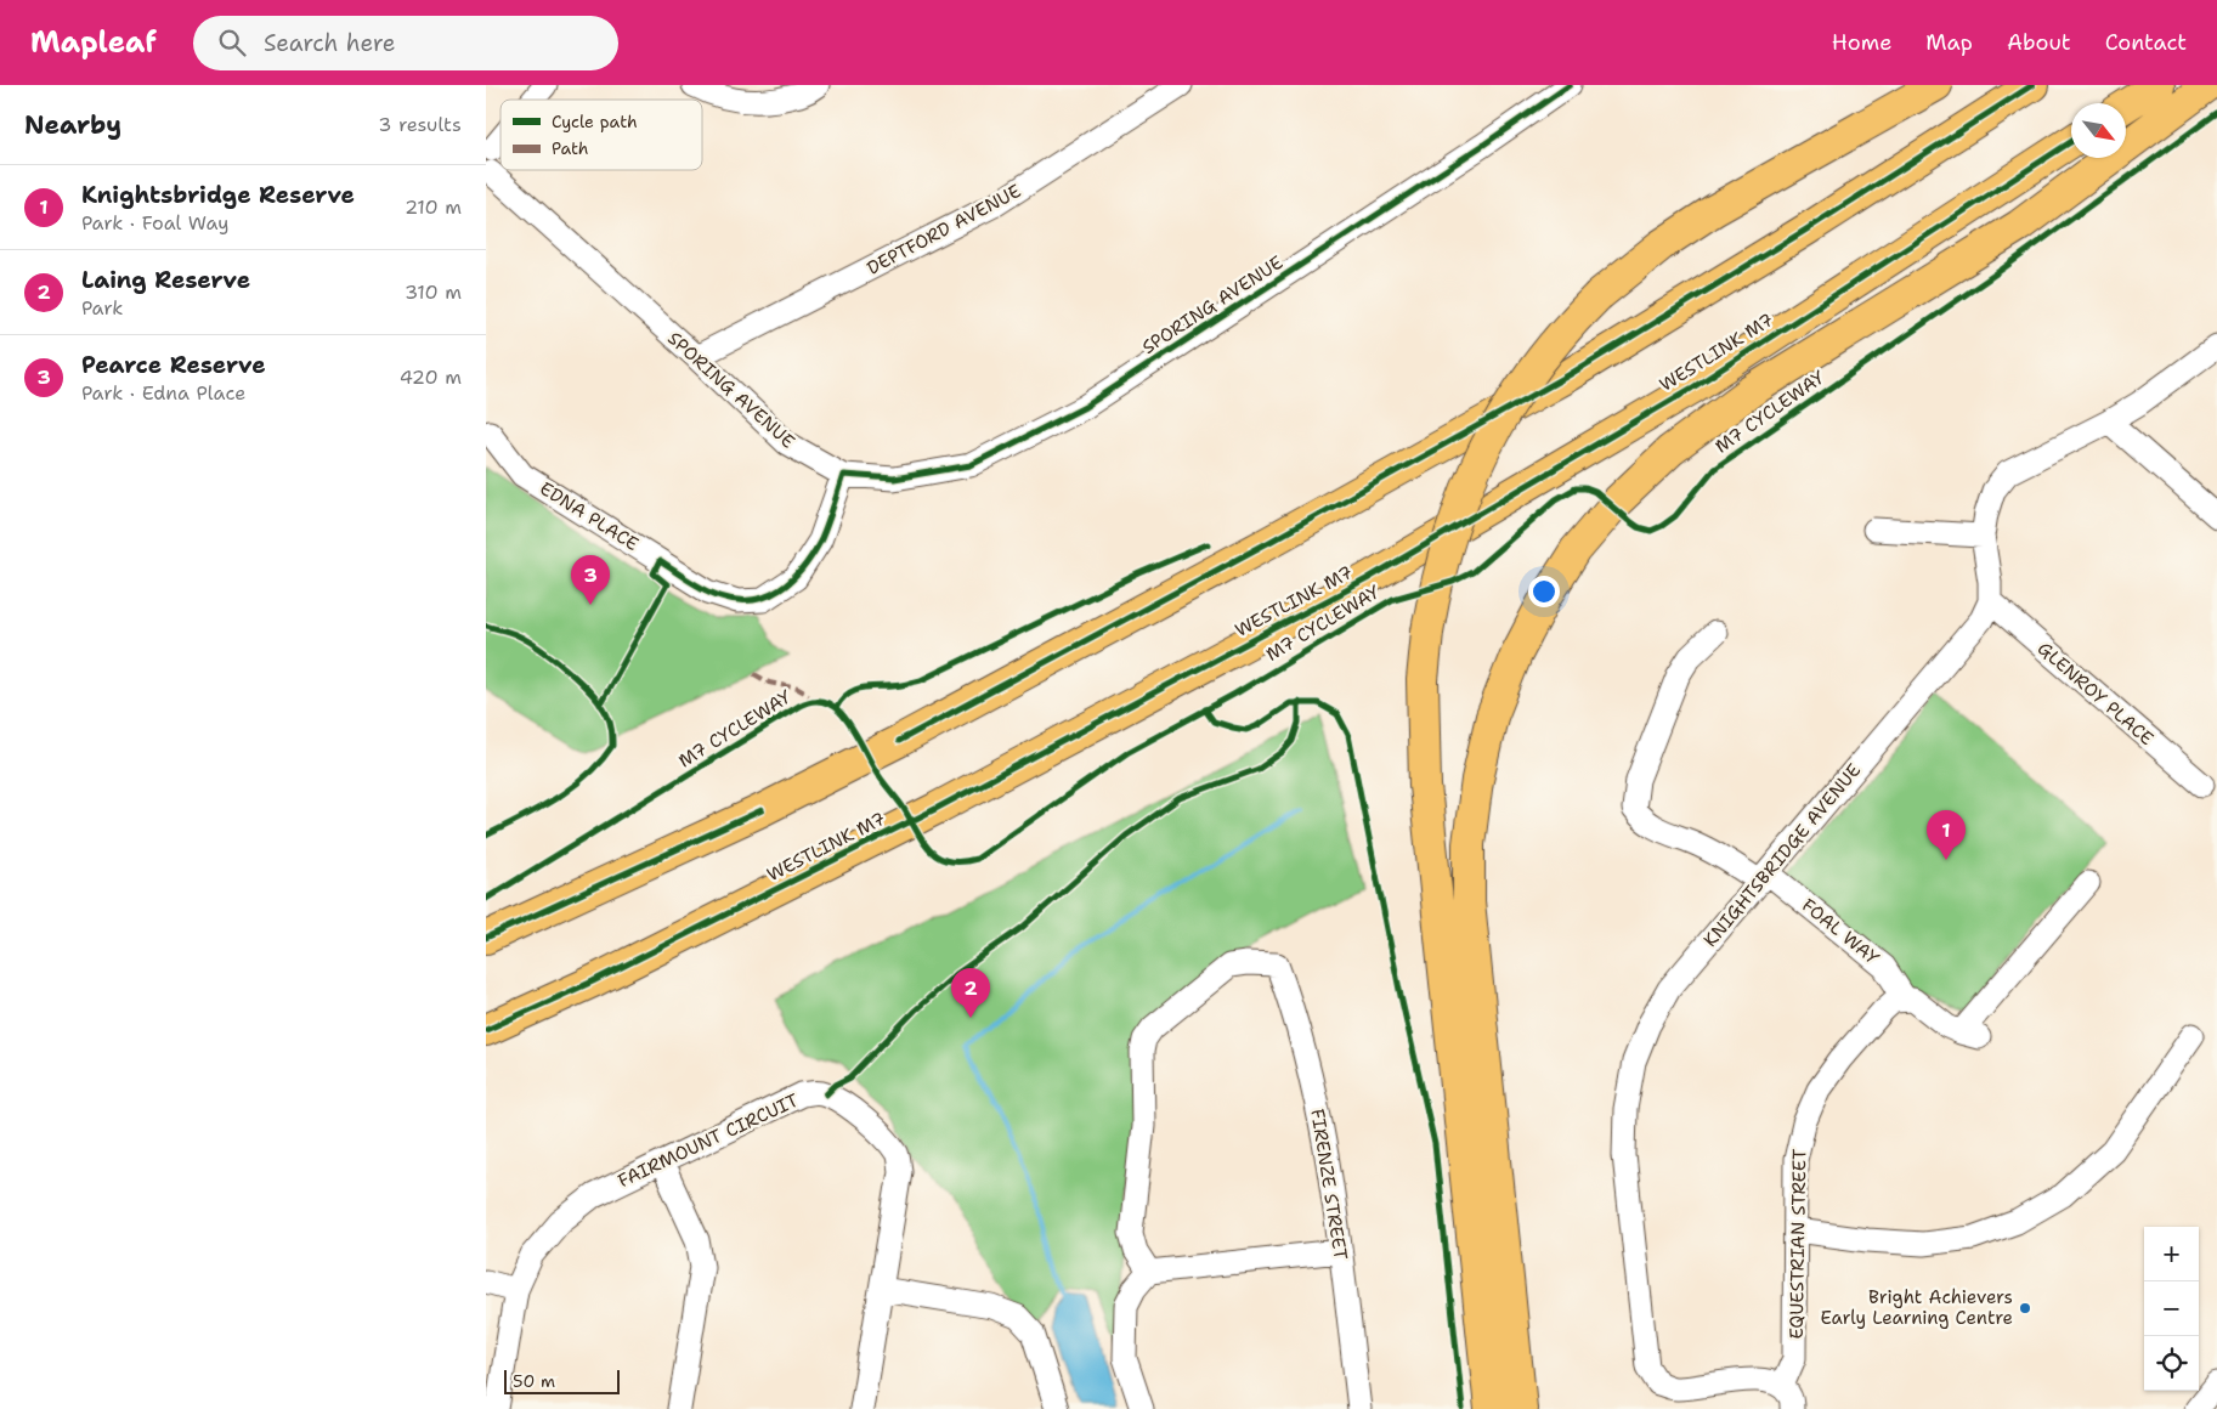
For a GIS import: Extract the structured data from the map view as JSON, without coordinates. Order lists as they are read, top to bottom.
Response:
{
  "streets": {
    "highway": ["WESTLINK M7"],
    "street": [
      "DEPTFORD AVENUE",
      "SPORING AVENUE",
      "EDNA PLACE",
      "GLENROY PLACE",
      "KNIGHTSBRIDGE AVENUE",
      "FOAL WAY",
      "FAIRMOUNT CIRCUIT",
      "FIRENZE STREET",
      "EQUESTRIAN STREET"
    ],
    "cycle path": ["M7 CYCLEWAY"]
  },
  "crossings": [
    ["DEPTFORD AVENUE", "SPORING AVENUE"],
    ["SPORING AVENUE", "EDNA PLACE"],
    ["GLENROY PLACE", "KNIGHTSBRIDGE AVENUE"],
    ["KNIGHTSBRIDGE AVENUE", "FOAL WAY"],
    ["KNIGHTSBRIDGE AVENUE", "EQUESTRIAN STREET"],
    ["FOAL WAY", "EQUESTRIAN STREET"]
  ],
  "places": ["Bright Achievers Early Learning Centre"],
  "legend": ["Cycle path", "Path"],
  "scale_bar": "50 m",
  "north": "bottom right",
  "page": {
    "header": "Mapleaf",
    "search": "Search here",
    "nav": [
      "Home",
      "Map",
      "About",
      "Contact"
    ],
    "heading": ["Nearby", "3 results"],
    "list": [
      {
        "mark": "1",
        "name": "Knightsbridge Reserve",
        "note": "Park · Foal Way",
        "value": "210 m"
      },
      {
        "mark": "2",
        "name": "Laing Reserve",
        "note": "Park",
        "value": "310 m"
      },
      {
        "mark": "3",
        "name": "Pearce Reserve",
        "note": "Park · Edna Place",
        "value": "420 m"
      }
    ],
    "pins": ["3", "1", "2"],
    "map_buttons": ["+", "−"],
    "scale": "50 m"
  }
}
